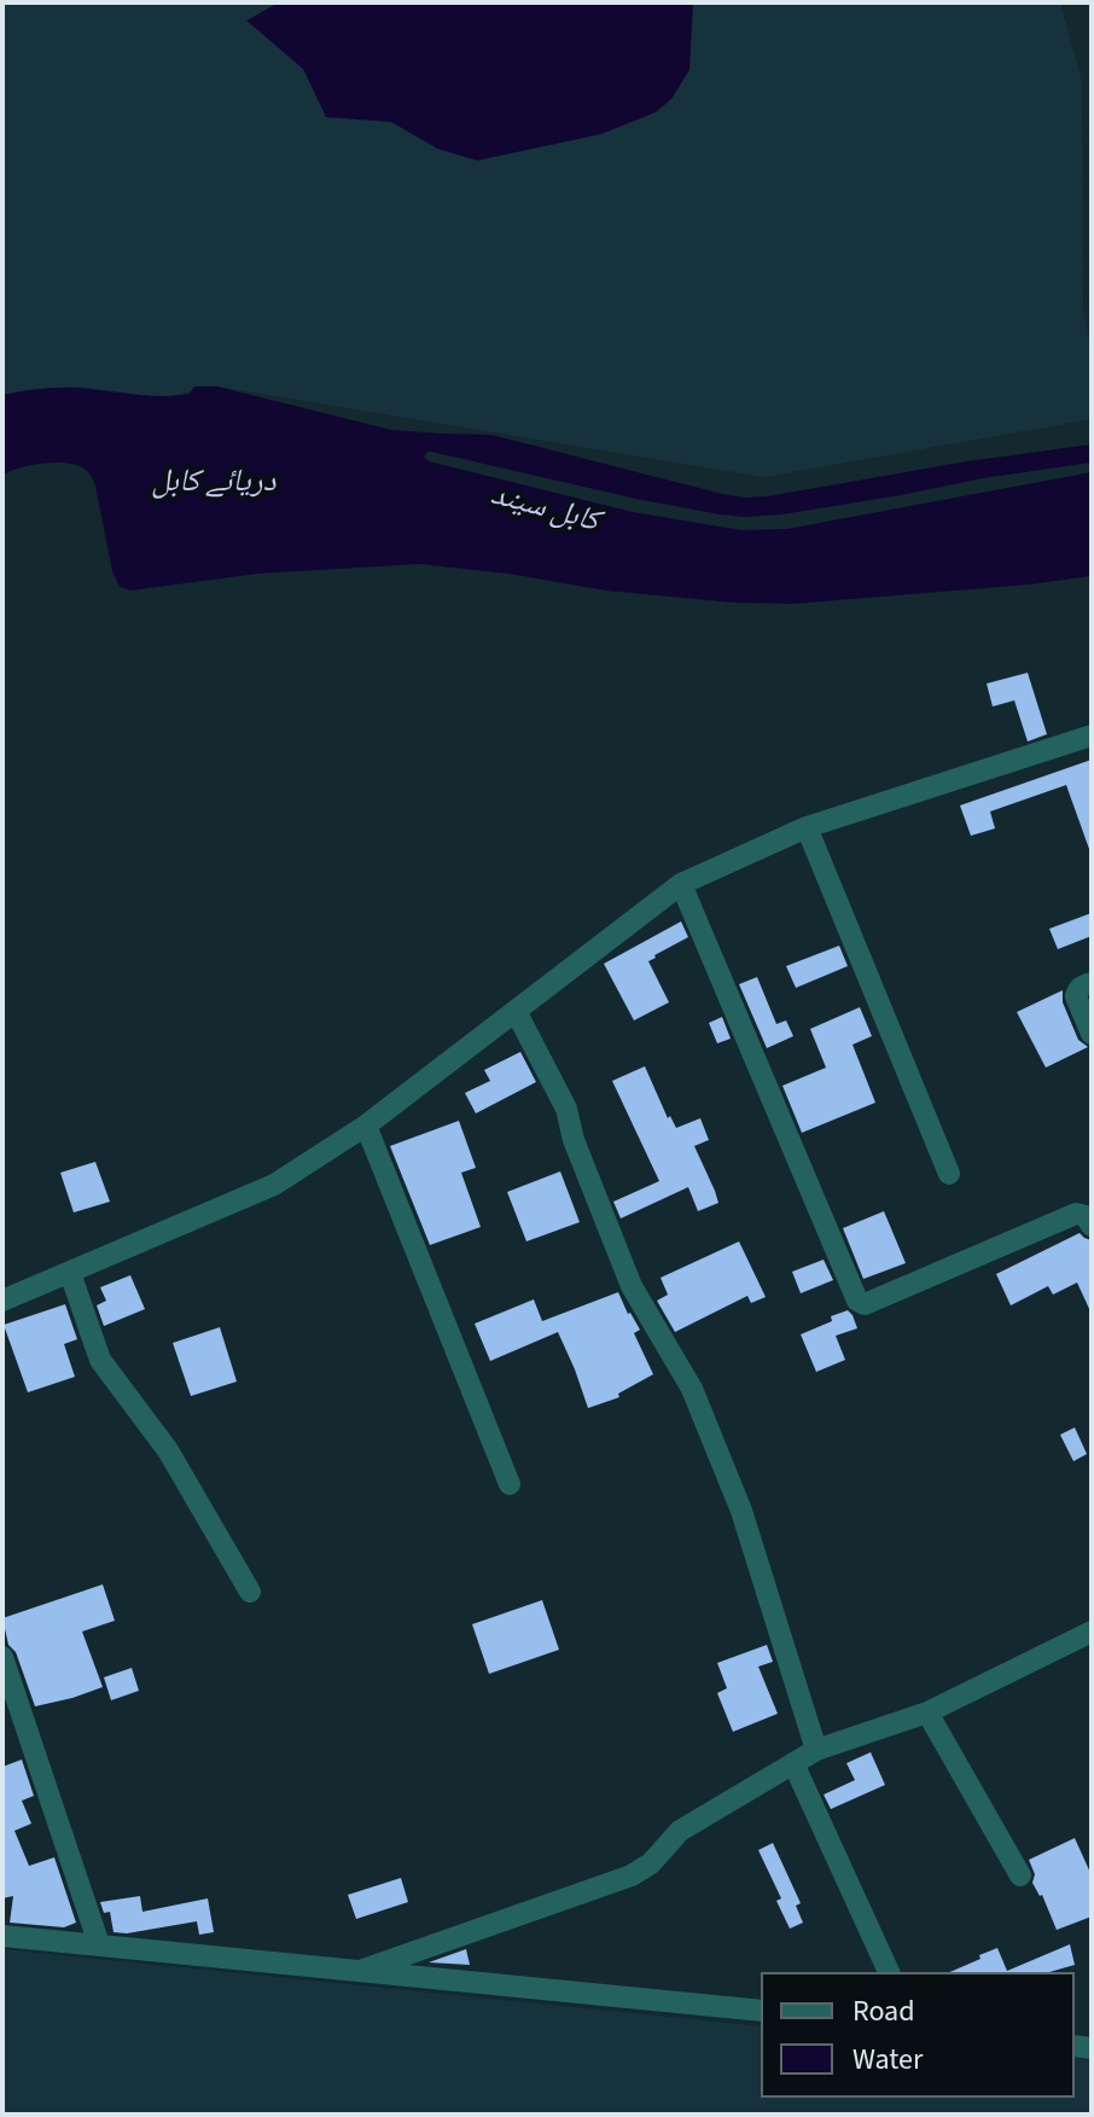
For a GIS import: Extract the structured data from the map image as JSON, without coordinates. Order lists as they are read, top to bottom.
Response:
{
  "water": ["دریائے کابل", "کابل سيند"],
  "legend": ["Road", "Water"]
}
